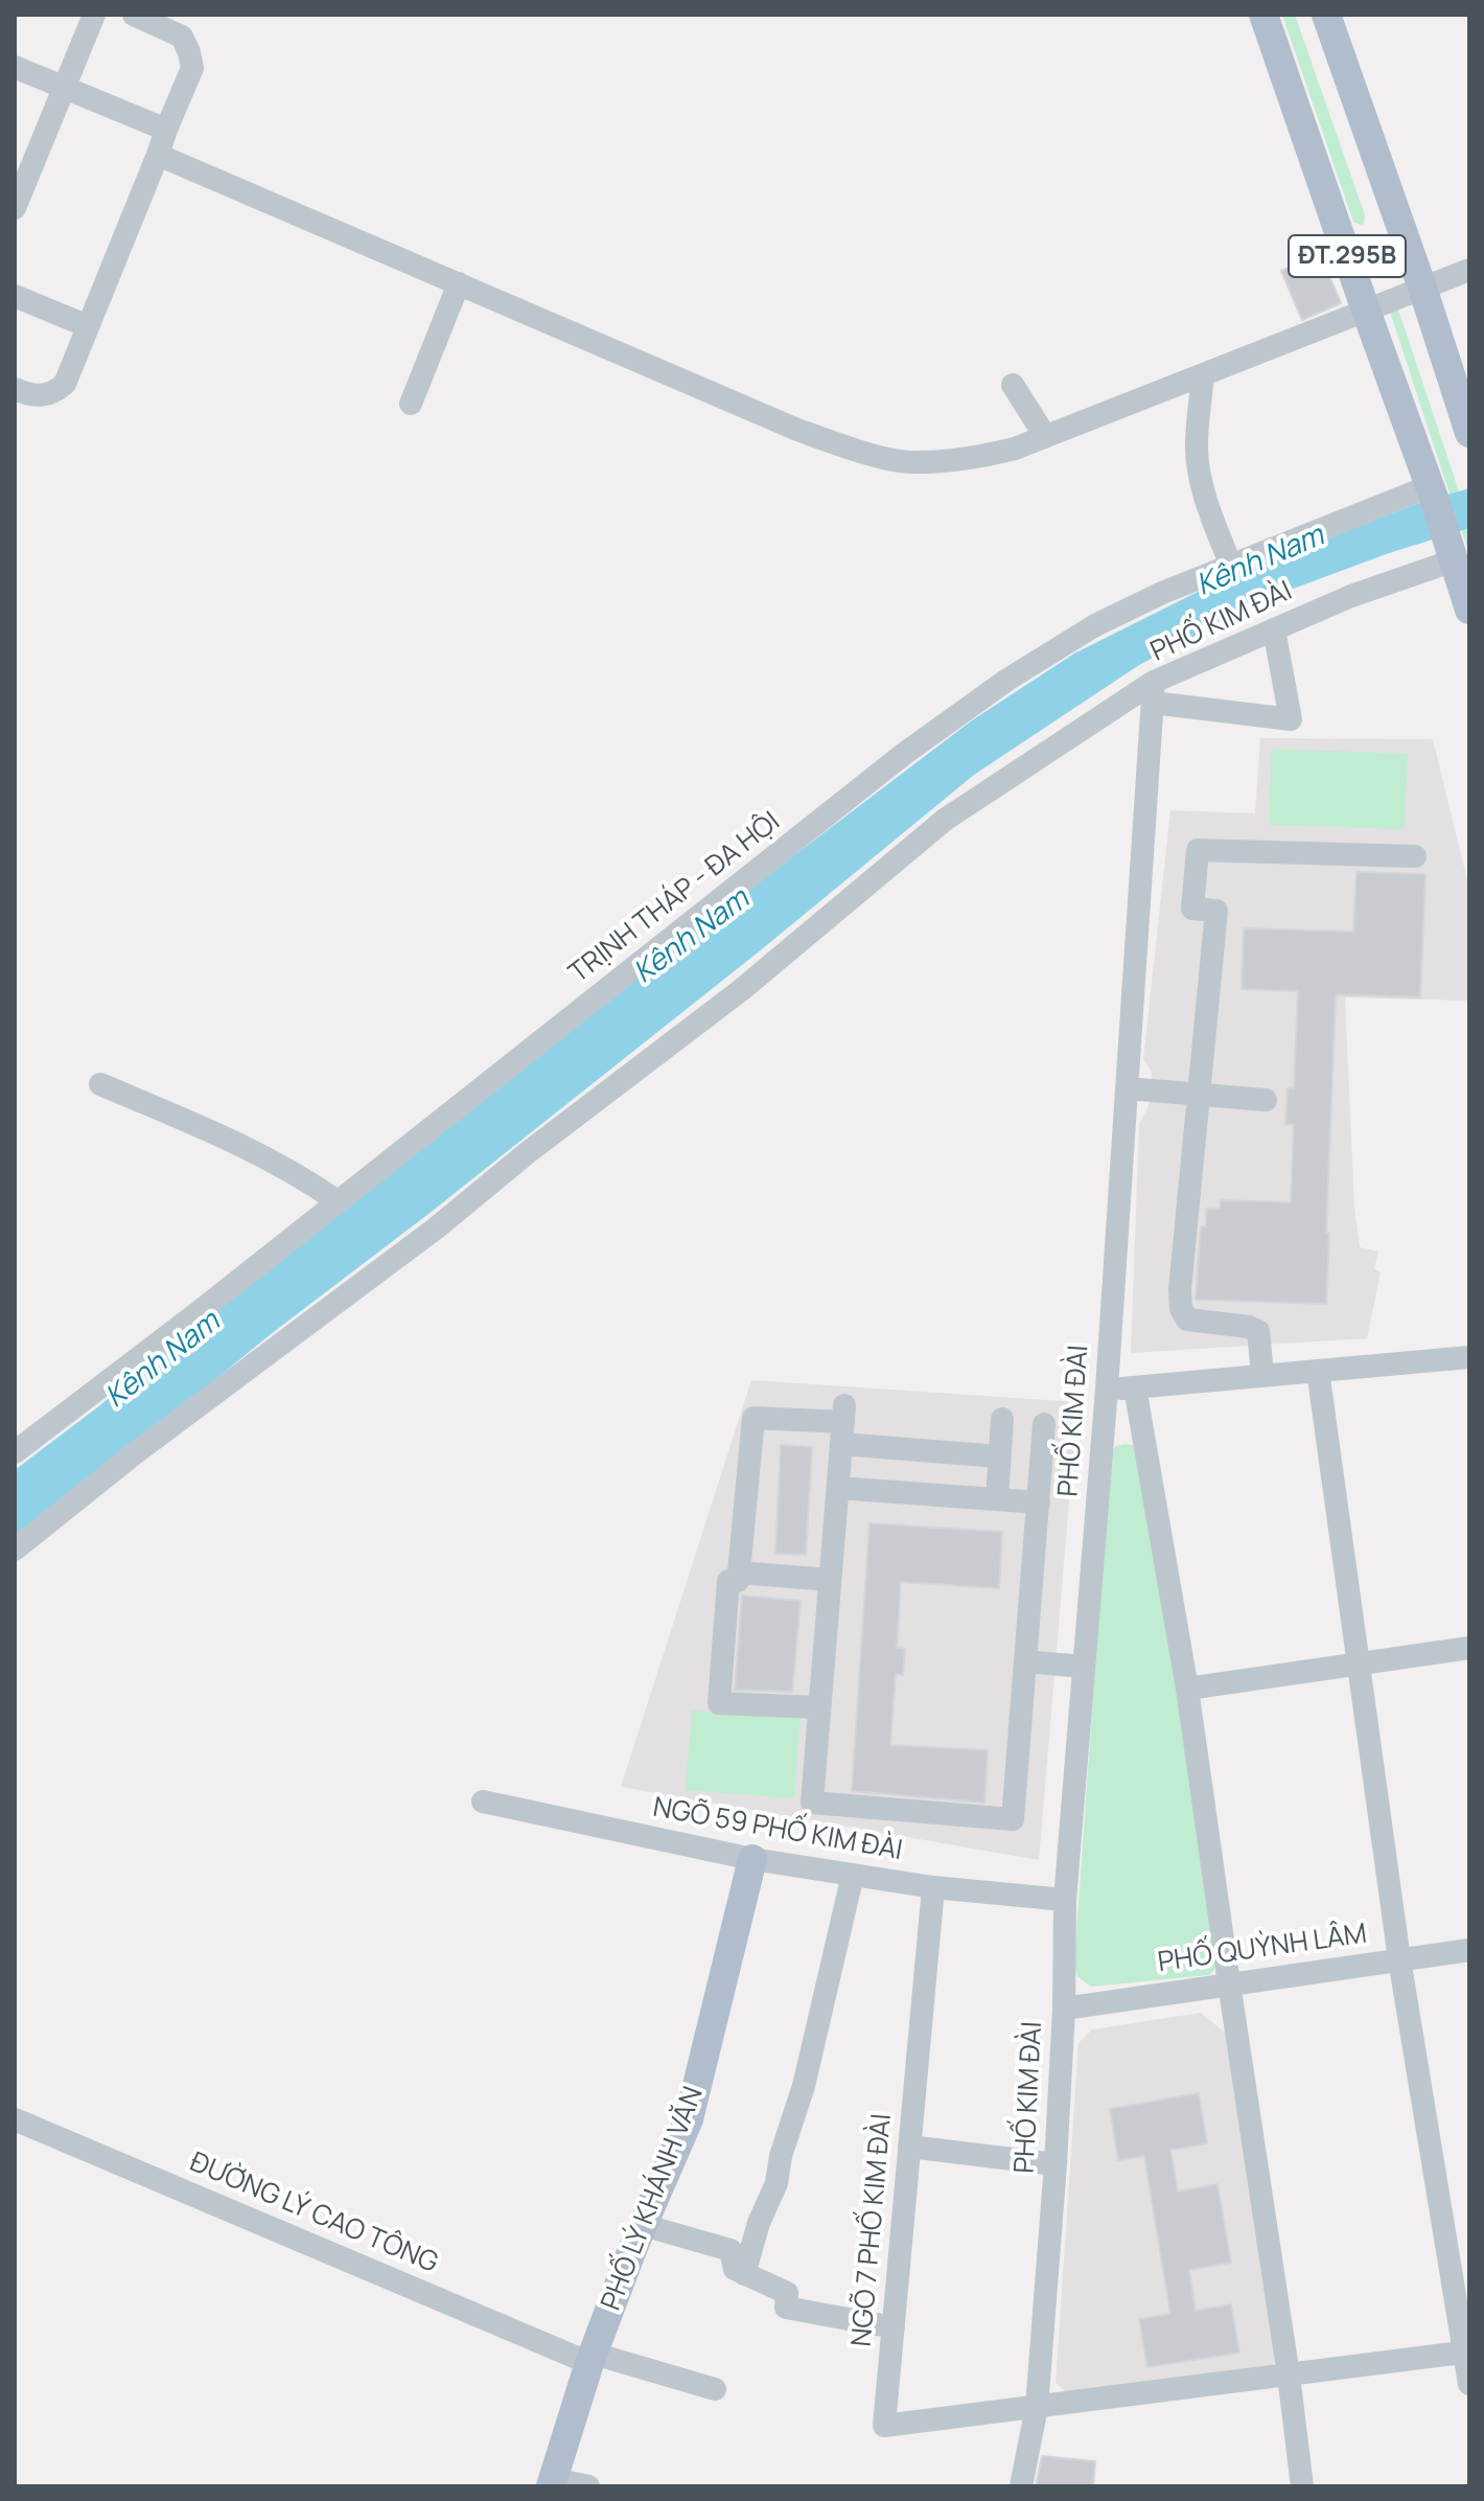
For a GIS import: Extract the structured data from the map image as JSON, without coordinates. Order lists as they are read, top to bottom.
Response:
{
  "streets": {
    "main road": ["ĐT.295B", "PHỐ LÝ KHÁNH VĂN"],
    "street": [
      "PHỐ KIM ĐÀI",
      "TRỊNH THÁP - ĐA HỘI",
      "NGÕ 59 PHỐ KIM ĐÀI",
      "PHỐ QUỲNH LÂM",
      "ĐƯỜNG LÝ CAO TÔNG",
      "NGÕ 7 PHỐ KIM ĐÀI"
    ]
  },
  "crossings": [
    ["ĐT.295B", "PHỐ KIM ĐÀI"],
    ["ĐT.295B", "TRỊNH THÁP - ĐA HỘI"],
    ["PHỐ KIM ĐÀI", "NGÕ 59 PHỐ KIM ĐÀI"],
    ["PHỐ KIM ĐÀI", "PHỐ QUỲNH LÂM"],
    ["PHỐ KIM ĐÀI", "NGÕ 7 PHỐ KIM ĐÀI"],
    ["NGÕ 59 PHỐ KIM ĐÀI", "PHỐ LÝ KHÁNH VĂN"],
    ["NGÕ 59 PHỐ KIM ĐÀI", "NGÕ 7 PHỐ KIM ĐÀI"],
    ["PHỐ LÝ KHÁNH VĂN", "ĐƯỜNG LÝ CAO TÔNG"]
  ],
  "water": ["Kênh Nam"]
}
